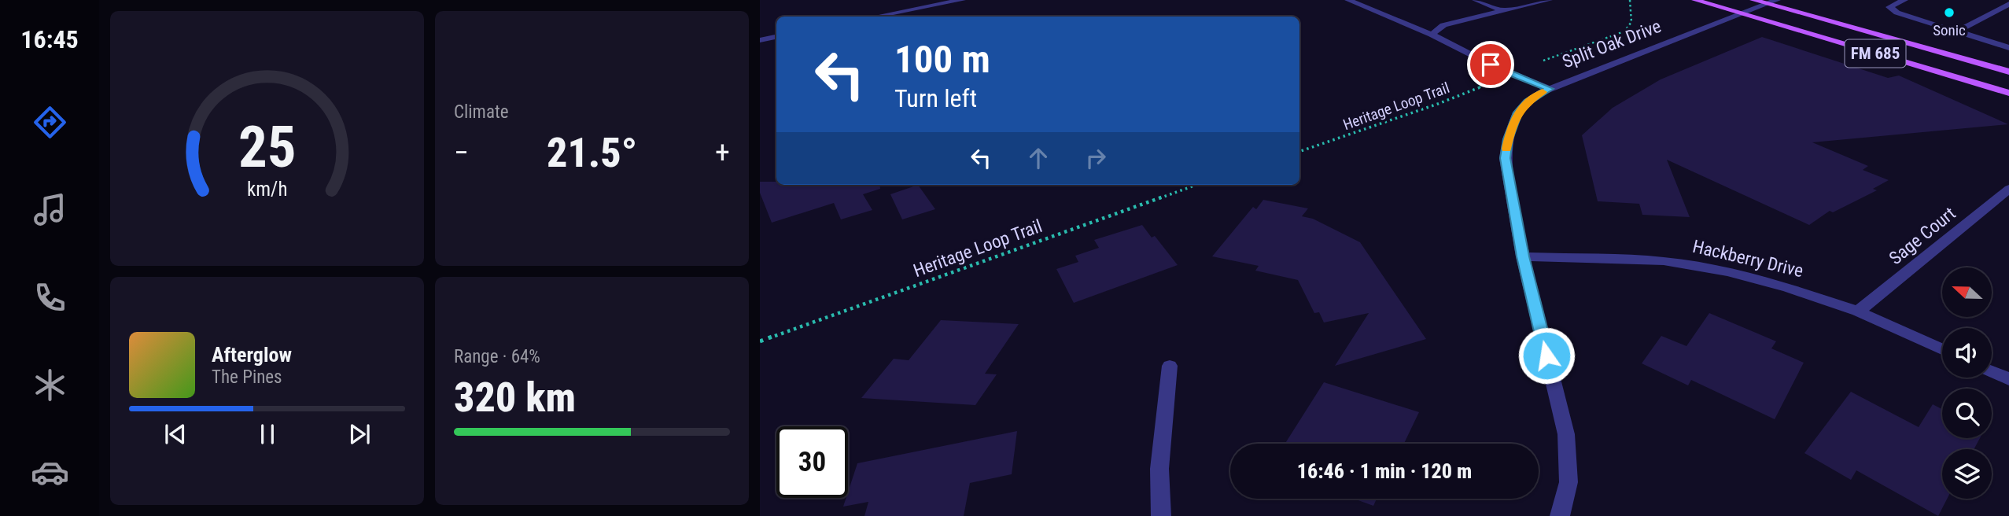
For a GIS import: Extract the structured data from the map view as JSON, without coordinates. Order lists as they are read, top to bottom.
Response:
{
  "streets": {
    "main road": ["FM 685"],
    "street": ["Split Oak Drive", "Sage Court", "Hackberry Drive"],
    "path": ["Heritage Loop Trail"]
  },
  "crossings": [
    ["Split Oak Drive", "FM 685"],
    ["Split Oak Drive", "Hackberry Drive"],
    ["Sage Court", "Hackberry Drive"]
  ],
  "places": ["Sonic"],
  "north": "left",
  "page": {
    "tabs": "16:45",
    "tile": [
      "Climate",
      ["Range · 64%", "320 km"]
    ],
    "turn": ["100 m", "Turn left"],
    "heat": ["−", "21.5°", "+"],
    "song": ["Afterglow", "The Pines"],
    "limit": "30",
    "trip": "16:46 · 1 min · 120 m",
    "gauge": ["25", "km/h"]
  }
}
